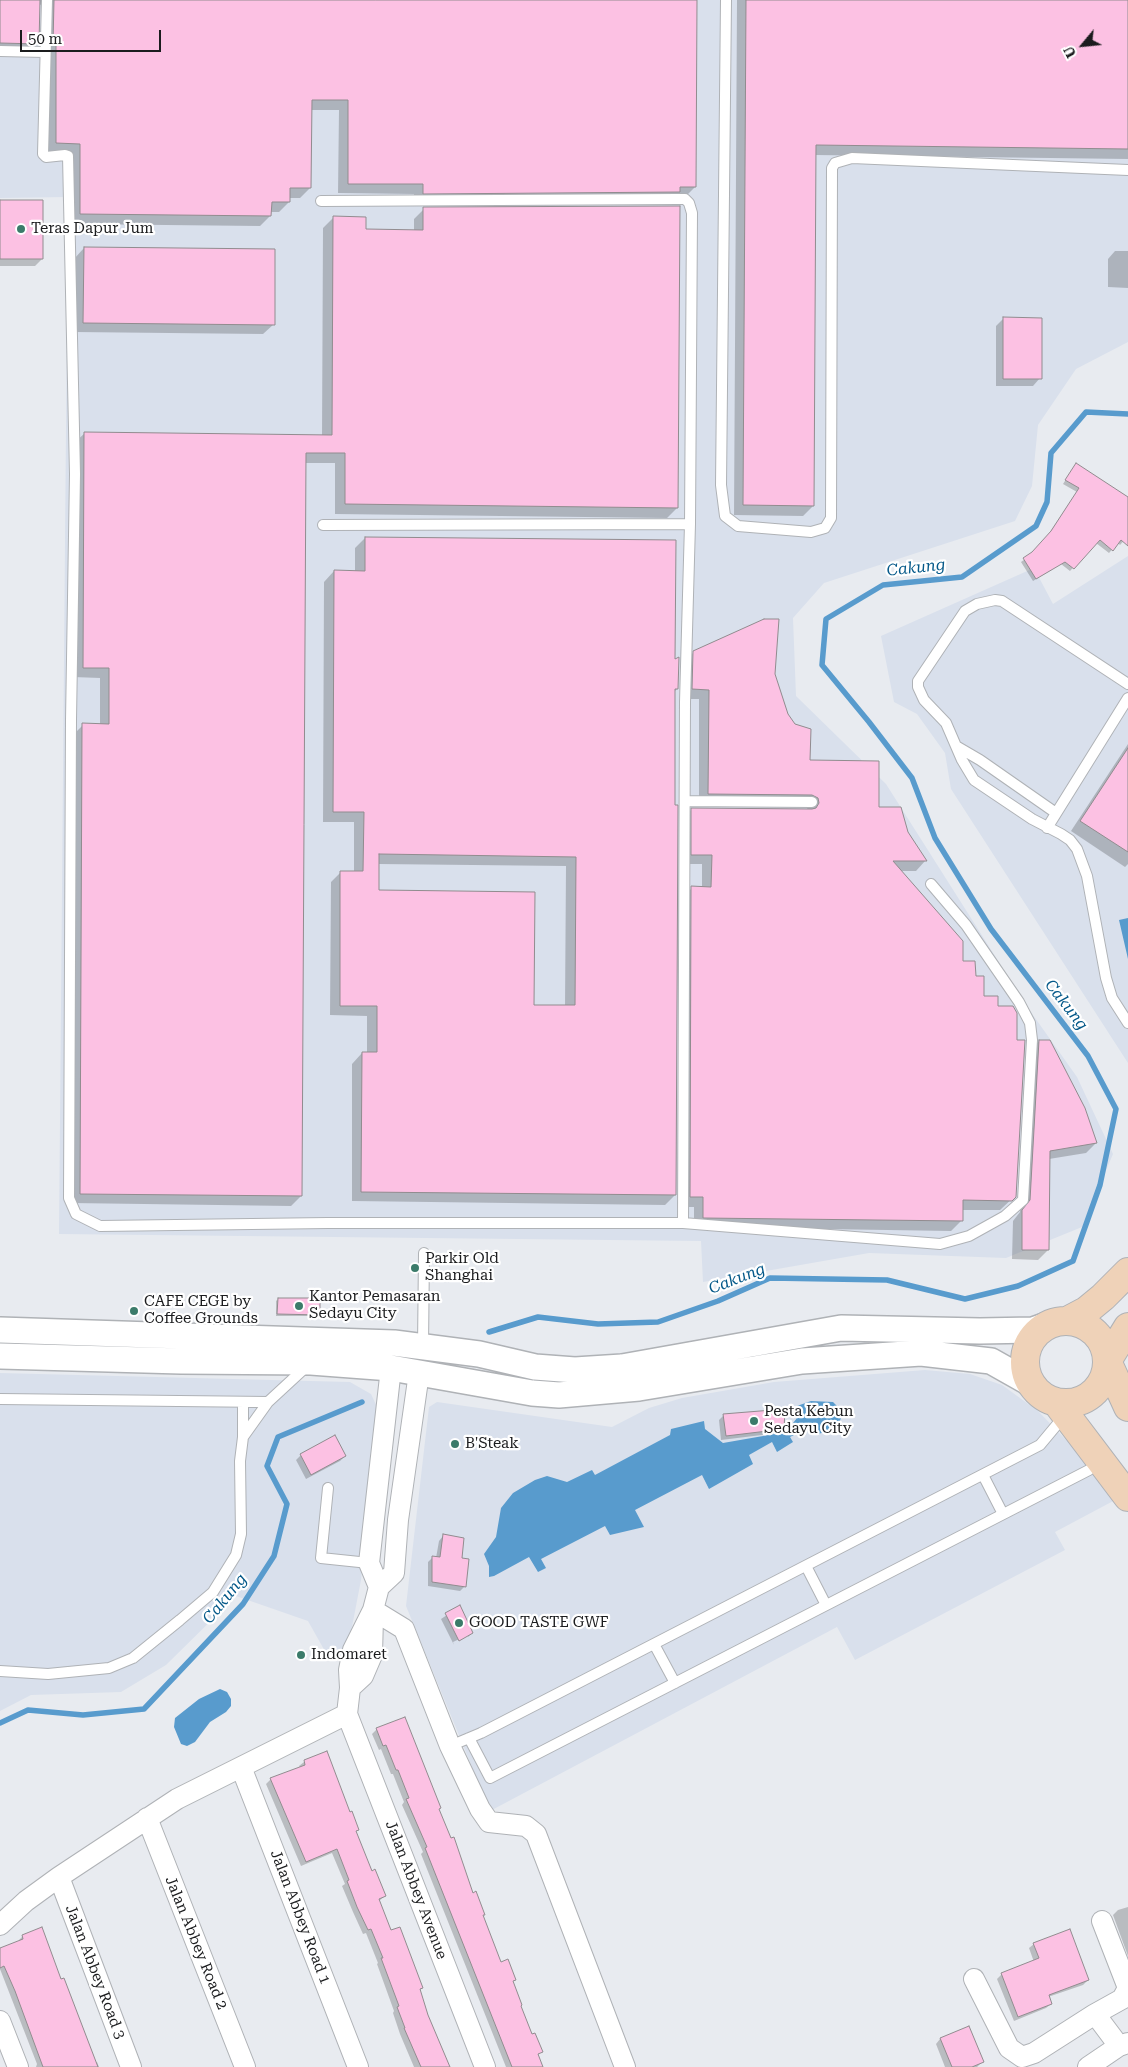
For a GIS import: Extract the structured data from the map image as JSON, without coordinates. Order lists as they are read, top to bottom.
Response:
{
  "streets": {
    "street": [
      "Jalan Abbey Avenue",
      "Jalan Abbey Road 1",
      "Jalan Abbey Road 2",
      "Jalan Abbey Road 3"
    ]
  },
  "water": ["Cakung"],
  "places": [
    "Teras Dapur Jum",
    "Parkir Old Shanghai",
    "Kantor Pemasaran Sedayu City",
    "CAFE CEGE by Coffee Grounds",
    "Pesta Kebun Sedayu City",
    "B'Steak",
    "GOOD TASTE GWF",
    "Indomaret"
  ],
  "scale_bar": "50 m",
  "north": "bottom left"
}
